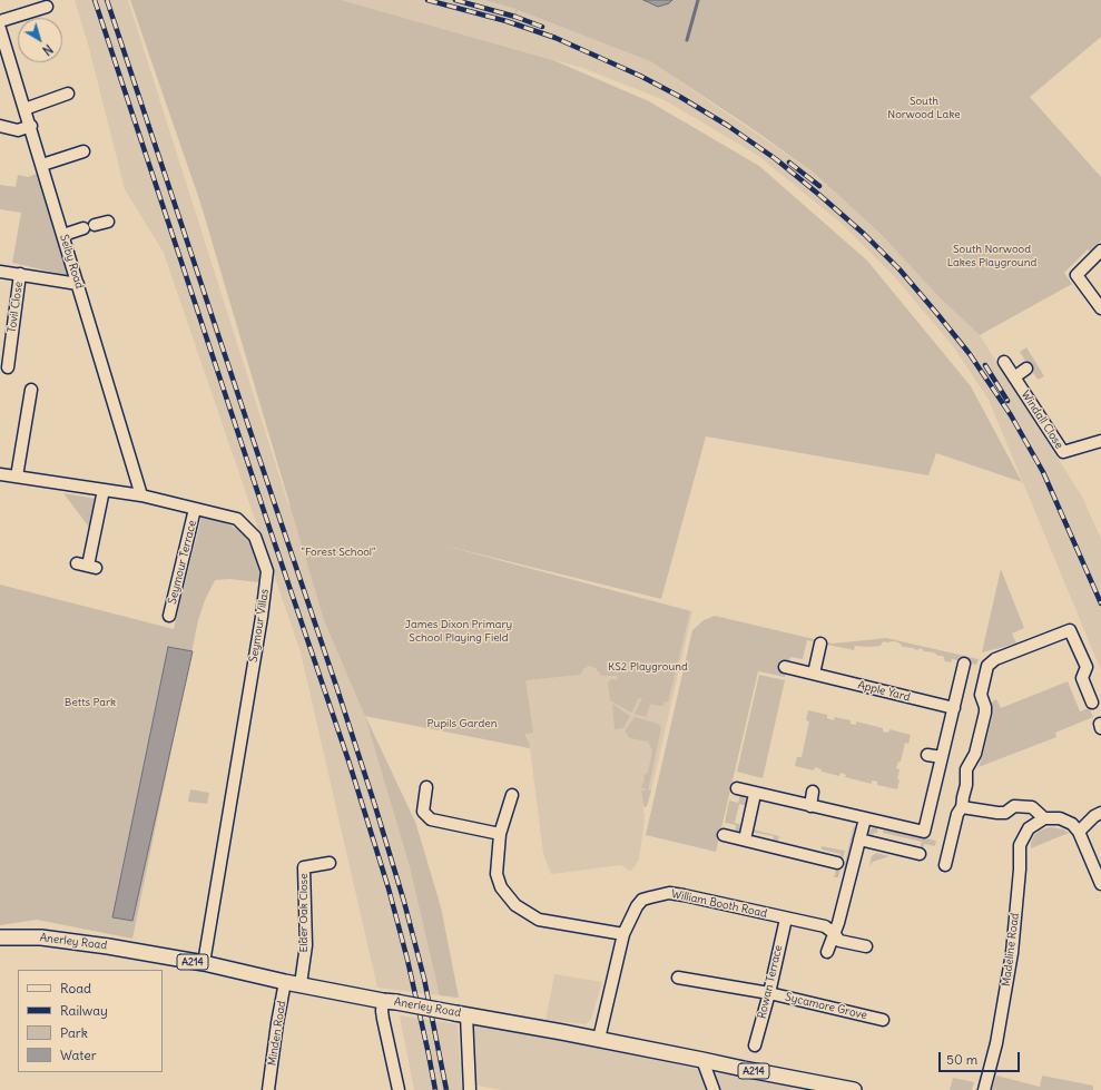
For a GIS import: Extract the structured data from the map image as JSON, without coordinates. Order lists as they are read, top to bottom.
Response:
{
  "streets": {
    "main road": ["Anerley Road", "A214"],
    "street": [
      "Selby Road",
      "Tovil Close",
      "Windall Close",
      "Seymour Terrace",
      "Seymour Villas",
      "Apple Yard",
      "William Booth Road",
      "Elder Oak Close",
      "Madeline Road",
      "Rowan Terrace",
      "Sycamore Grove",
      "Minden Road"
    ]
  },
  "crossings": [
    ["Selby Road", "Tovil Close"],
    ["Selby Road", "Seymour Villas"],
    ["Seymour Terrace", "Seymour Villas"],
    ["Seymour Villas", "Anerley Road"],
    ["William Booth Road", "Anerley Road"],
    ["William Booth Road", "Rowan Terrace"],
    ["Elder Oak Close", "Anerley Road"],
    ["Anerley Road", "Minden Road"],
    ["Rowan Terrace", "Sycamore Grove"]
  ],
  "parks": [
    "South Norwood Lake",
    "South Norwood Lakes Playground",
    "\"Forest School\"",
    "James Dixon Primary School Playing Field",
    "KS2 Playground",
    "Betts Park",
    "Pupils Garden"
  ],
  "legend": [
    "Road",
    "Railway",
    "Park",
    "Water"
  ],
  "scale_bar": "50 m",
  "north": "bottom right"
}
